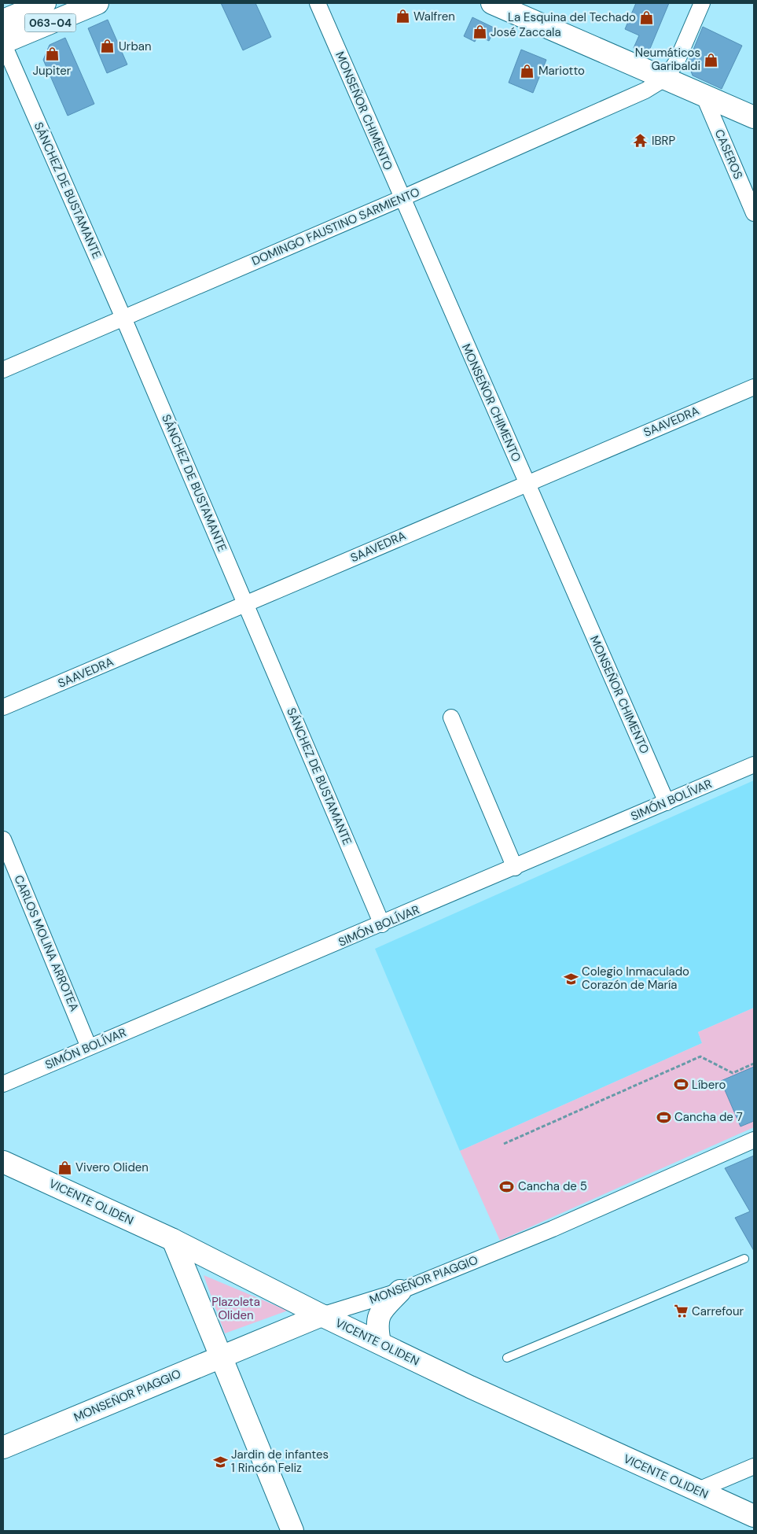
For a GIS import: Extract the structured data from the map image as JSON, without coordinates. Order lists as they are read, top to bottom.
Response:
{
  "streets": {
    "street": [
      "063-04",
      "MONSEÑOR CHIMENTO",
      "CASEROS",
      "SÁNCHEZ DE BUSTAMANTE",
      "DOMINGO FAUSTINO SARMIENTO",
      "SAAVEDRA",
      "SIMÓN BOLÍVAR",
      "CARLOS MOLINA ARROTEA",
      "VICENTE OLIDEN",
      "MONSEÑOR PIAGGIO"
    ]
  },
  "crossings": [
    ["063-04", "SÁNCHEZ DE BUSTAMANTE"],
    ["MONSEÑOR CHIMENTO", "DOMINGO FAUSTINO SARMIENTO"],
    ["MONSEÑOR CHIMENTO", "SAAVEDRA"],
    ["MONSEÑOR CHIMENTO", "SIMÓN BOLÍVAR"],
    ["SÁNCHEZ DE BUSTAMANTE", "DOMINGO FAUSTINO SARMIENTO"],
    ["SÁNCHEZ DE BUSTAMANTE", "SAAVEDRA"],
    ["SÁNCHEZ DE BUSTAMANTE", "SIMÓN BOLÍVAR"],
    ["SIMÓN BOLÍVAR", "CARLOS MOLINA ARROTEA"],
    ["VICENTE OLIDEN", "MONSEÑOR PIAGGIO"]
  ],
  "parks": ["Plazoleta Oliden"],
  "places": {
    "shop": [
      "Walfren",
      "La Esquina del Techado",
      "José Zaccala",
      "Urban",
      "Jupiter",
      "Neumáticos Garibaldi",
      "Mariotto",
      "Vivero Oliden"
    ],
    "temple": ["IBRP"],
    "school or university": ["Colegio Inmaculado Corazón de María", "Jardin de infantes 1 Rincón Feliz"],
    "sports": ["Líbero", "Cancha de 7", "Cancha de 5"],
    "supermarket": ["Carrefour"]
  }
}
